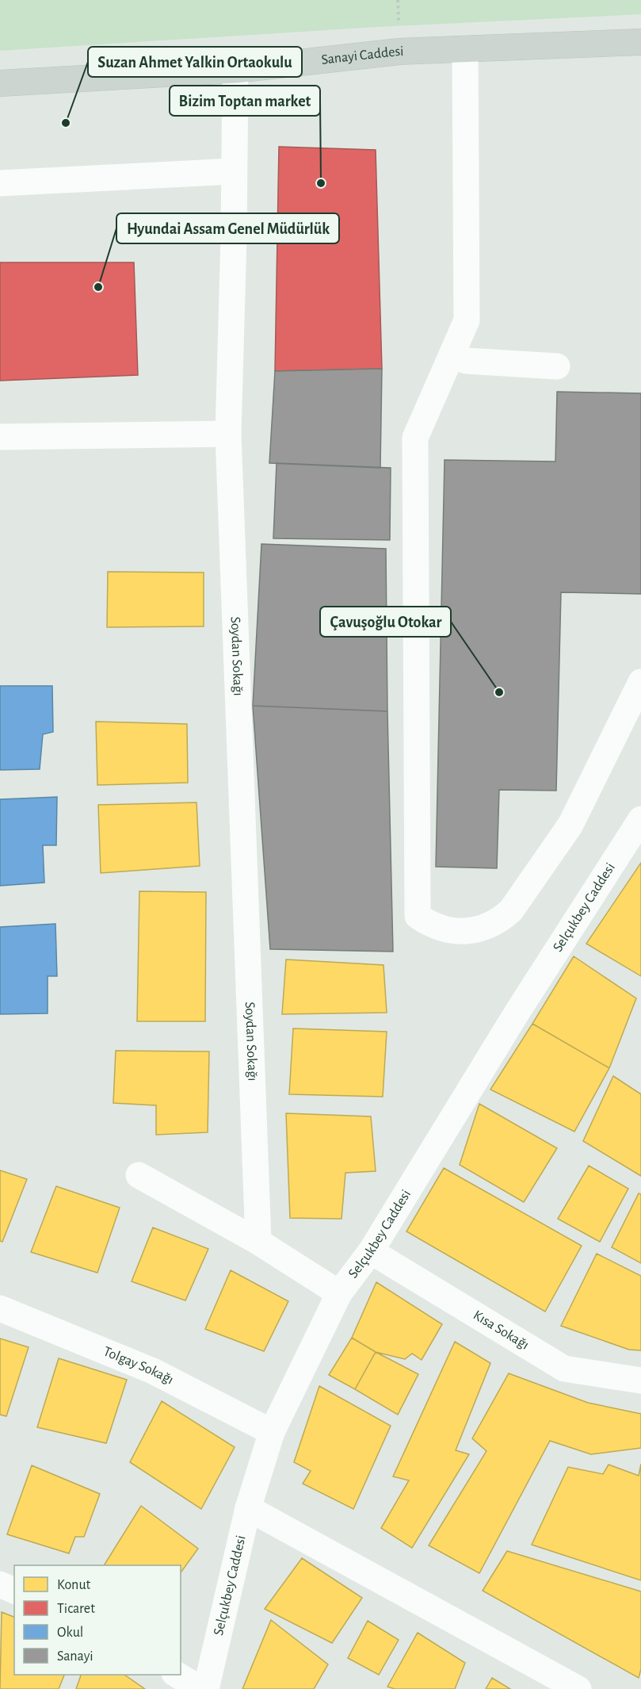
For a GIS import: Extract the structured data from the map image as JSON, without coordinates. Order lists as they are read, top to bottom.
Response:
{
  "streets": {
    "main road": ["Sanayi Caddesi"],
    "street": [
      "Soydan Sokağı",
      "Selçukbey Caddesi",
      "Kısa Sokağı",
      "Tolgay Sokağı"
    ]
  },
  "crossings": [
    ["Sanayi Caddesi", "Soydan Sokağı"],
    ["Selçukbey Caddesi", "Kısa Sokağı"],
    ["Selçukbey Caddesi", "Tolgay Sokağı"]
  ],
  "places": [
    "Suzan Ahmet Yalkin Ortaokulu",
    "Bizim Toptan market",
    "Hyundai Assam Genel Müdürlük",
    "Çavuşoğlu Otokar"
  ],
  "legend": [
    "Konut",
    "Ticaret",
    "Okul",
    "Sanayi"
  ]
}
